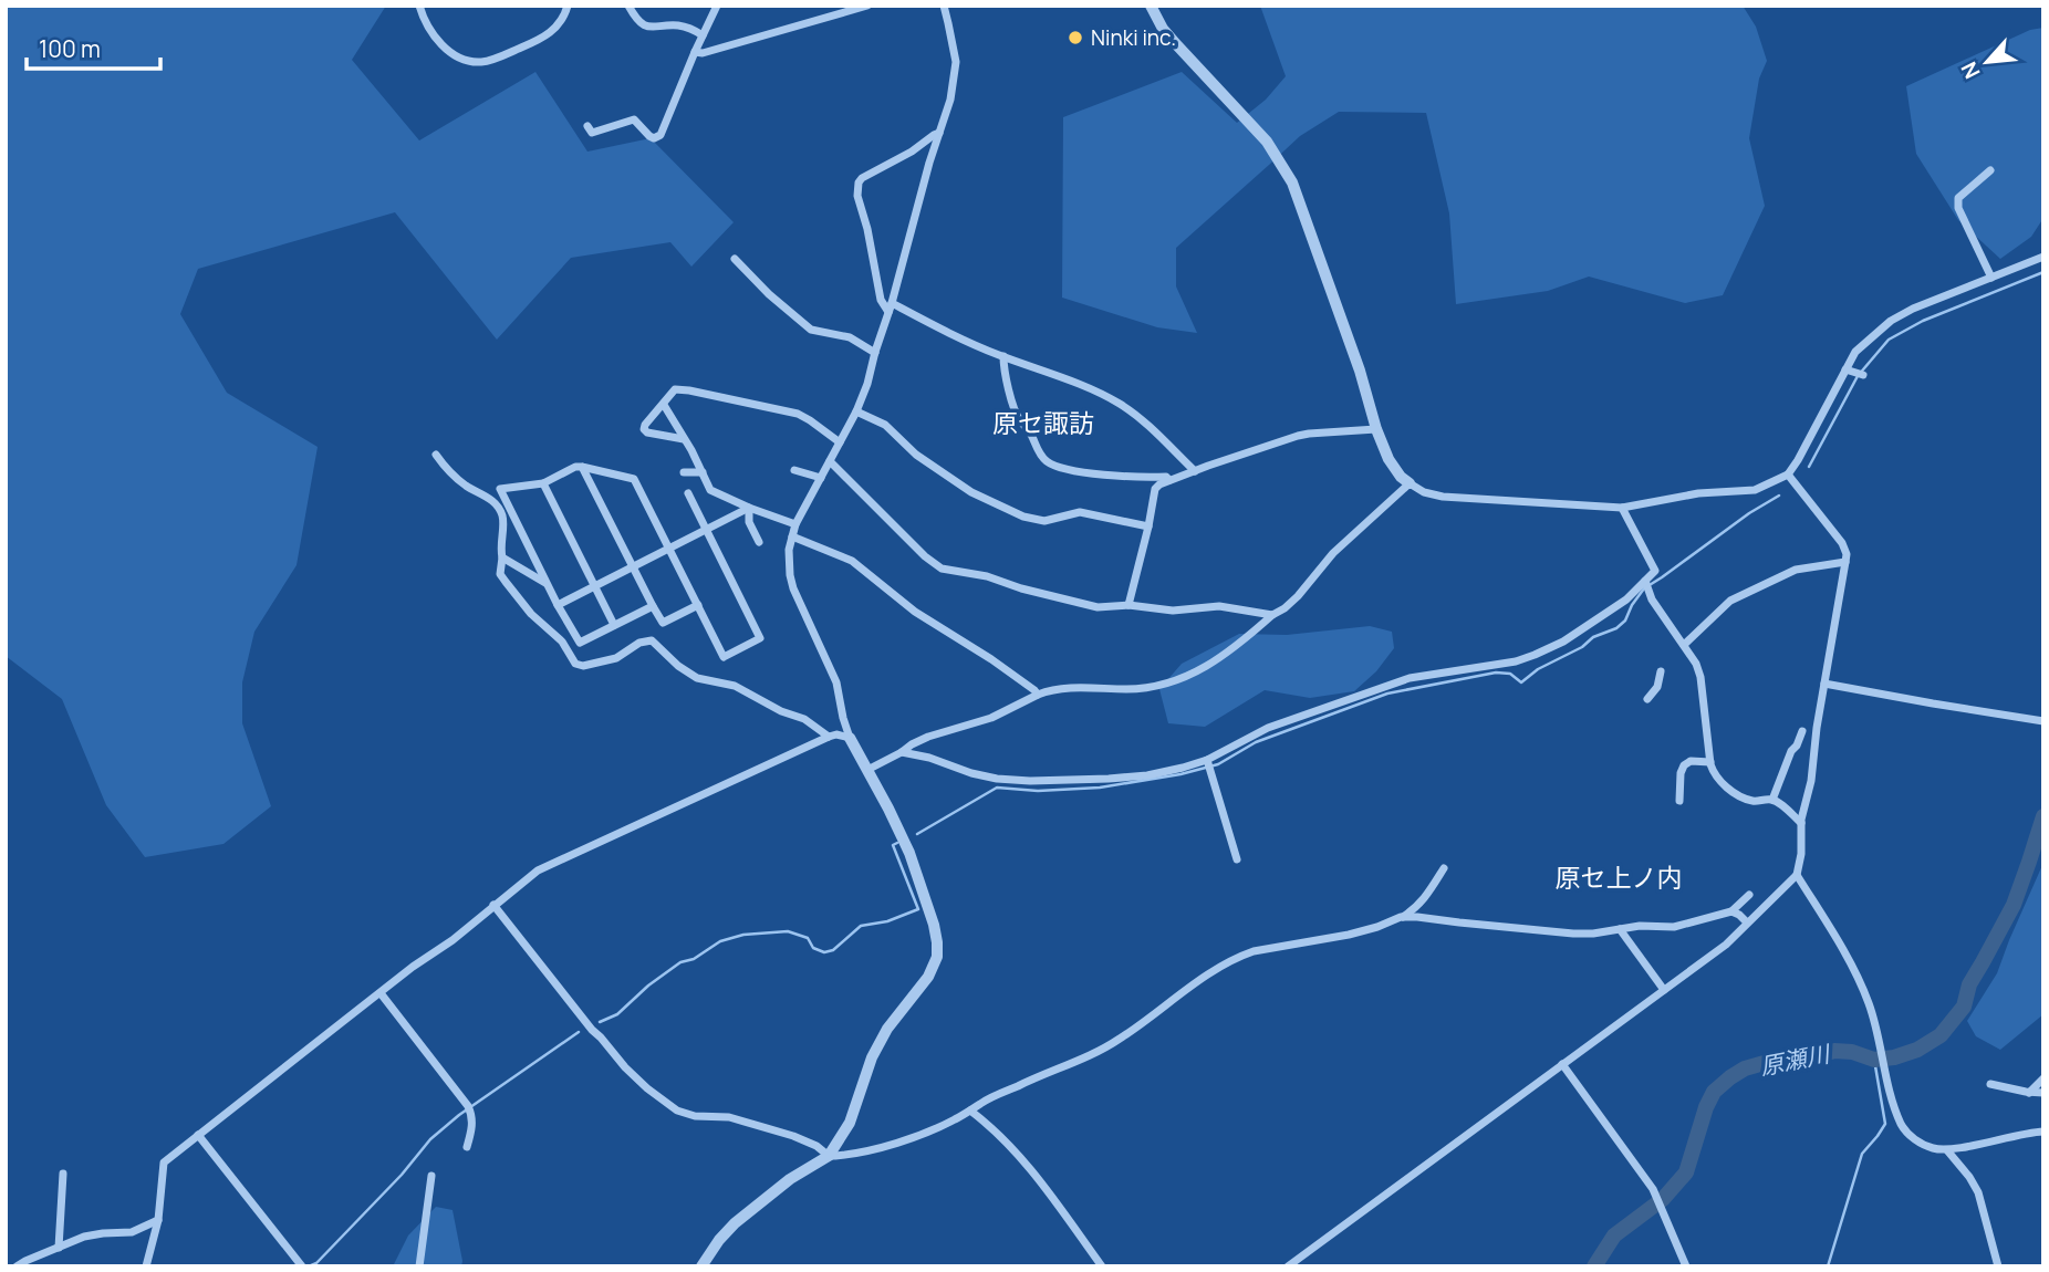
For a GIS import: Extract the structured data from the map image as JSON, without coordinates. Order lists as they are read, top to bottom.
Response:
{
  "districts": ["原セ諏訪", "原セ上ノ内"],
  "water": ["原瀬川"],
  "places": ["Ninki inc."],
  "scale_bar": "100 m",
  "north": "bottom left"
}
